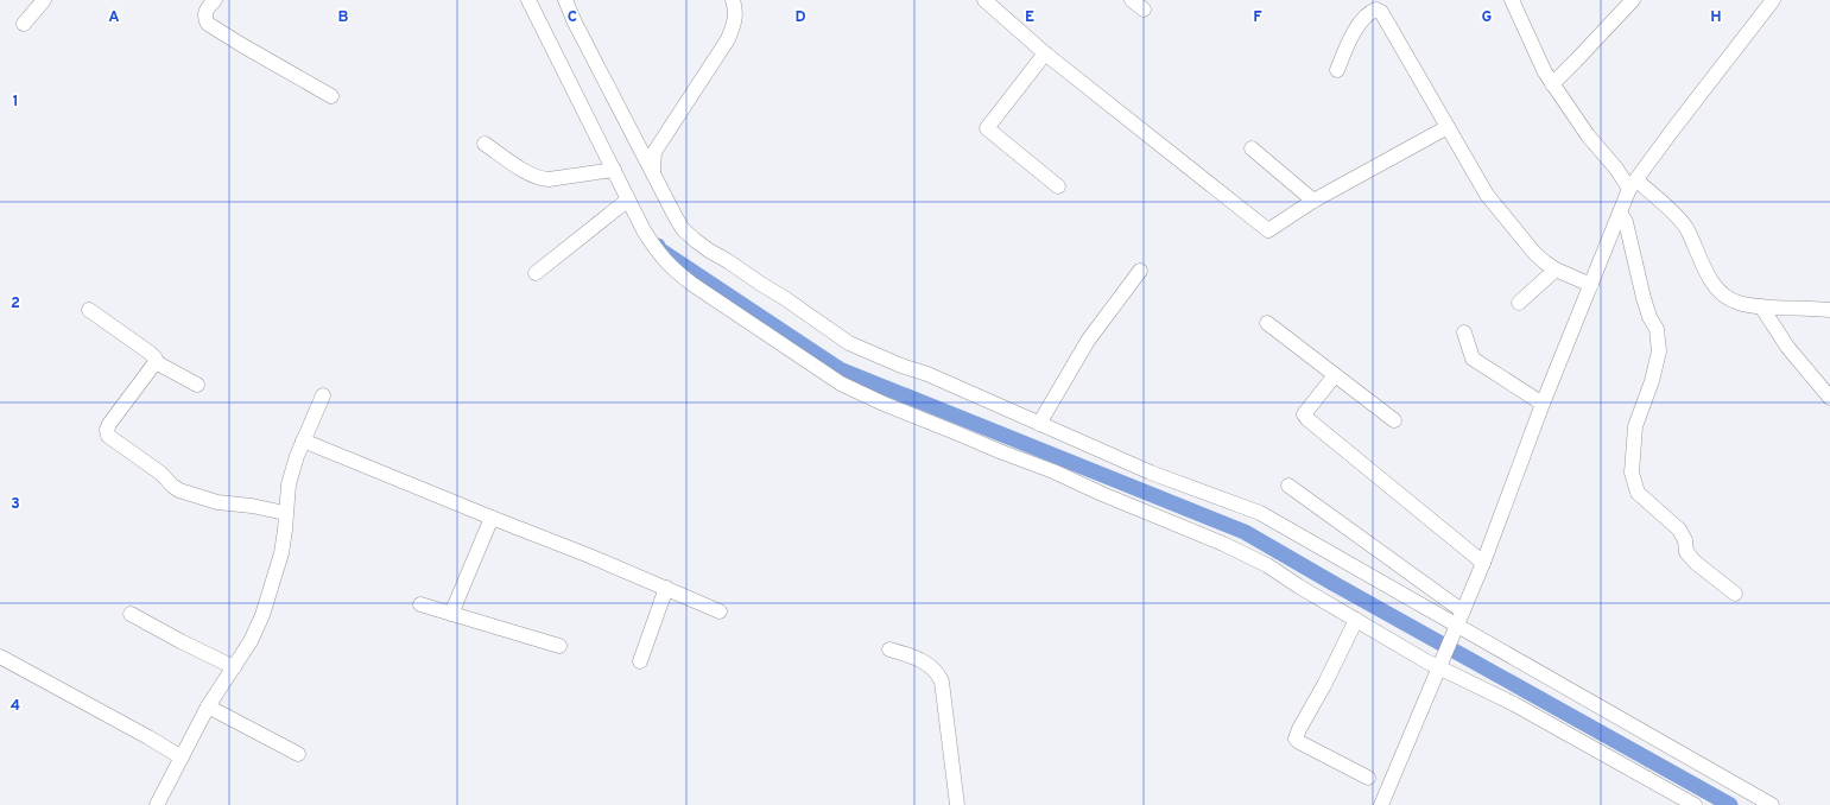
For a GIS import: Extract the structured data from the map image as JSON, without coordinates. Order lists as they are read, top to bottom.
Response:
{
  "grid": {
    "columns": [
      "A",
      "B",
      "C",
      "D",
      "E",
      "F",
      "G",
      "H"
    ],
    "rows": [
      "1",
      "2",
      "3",
      "4"
    ]
  }
}
